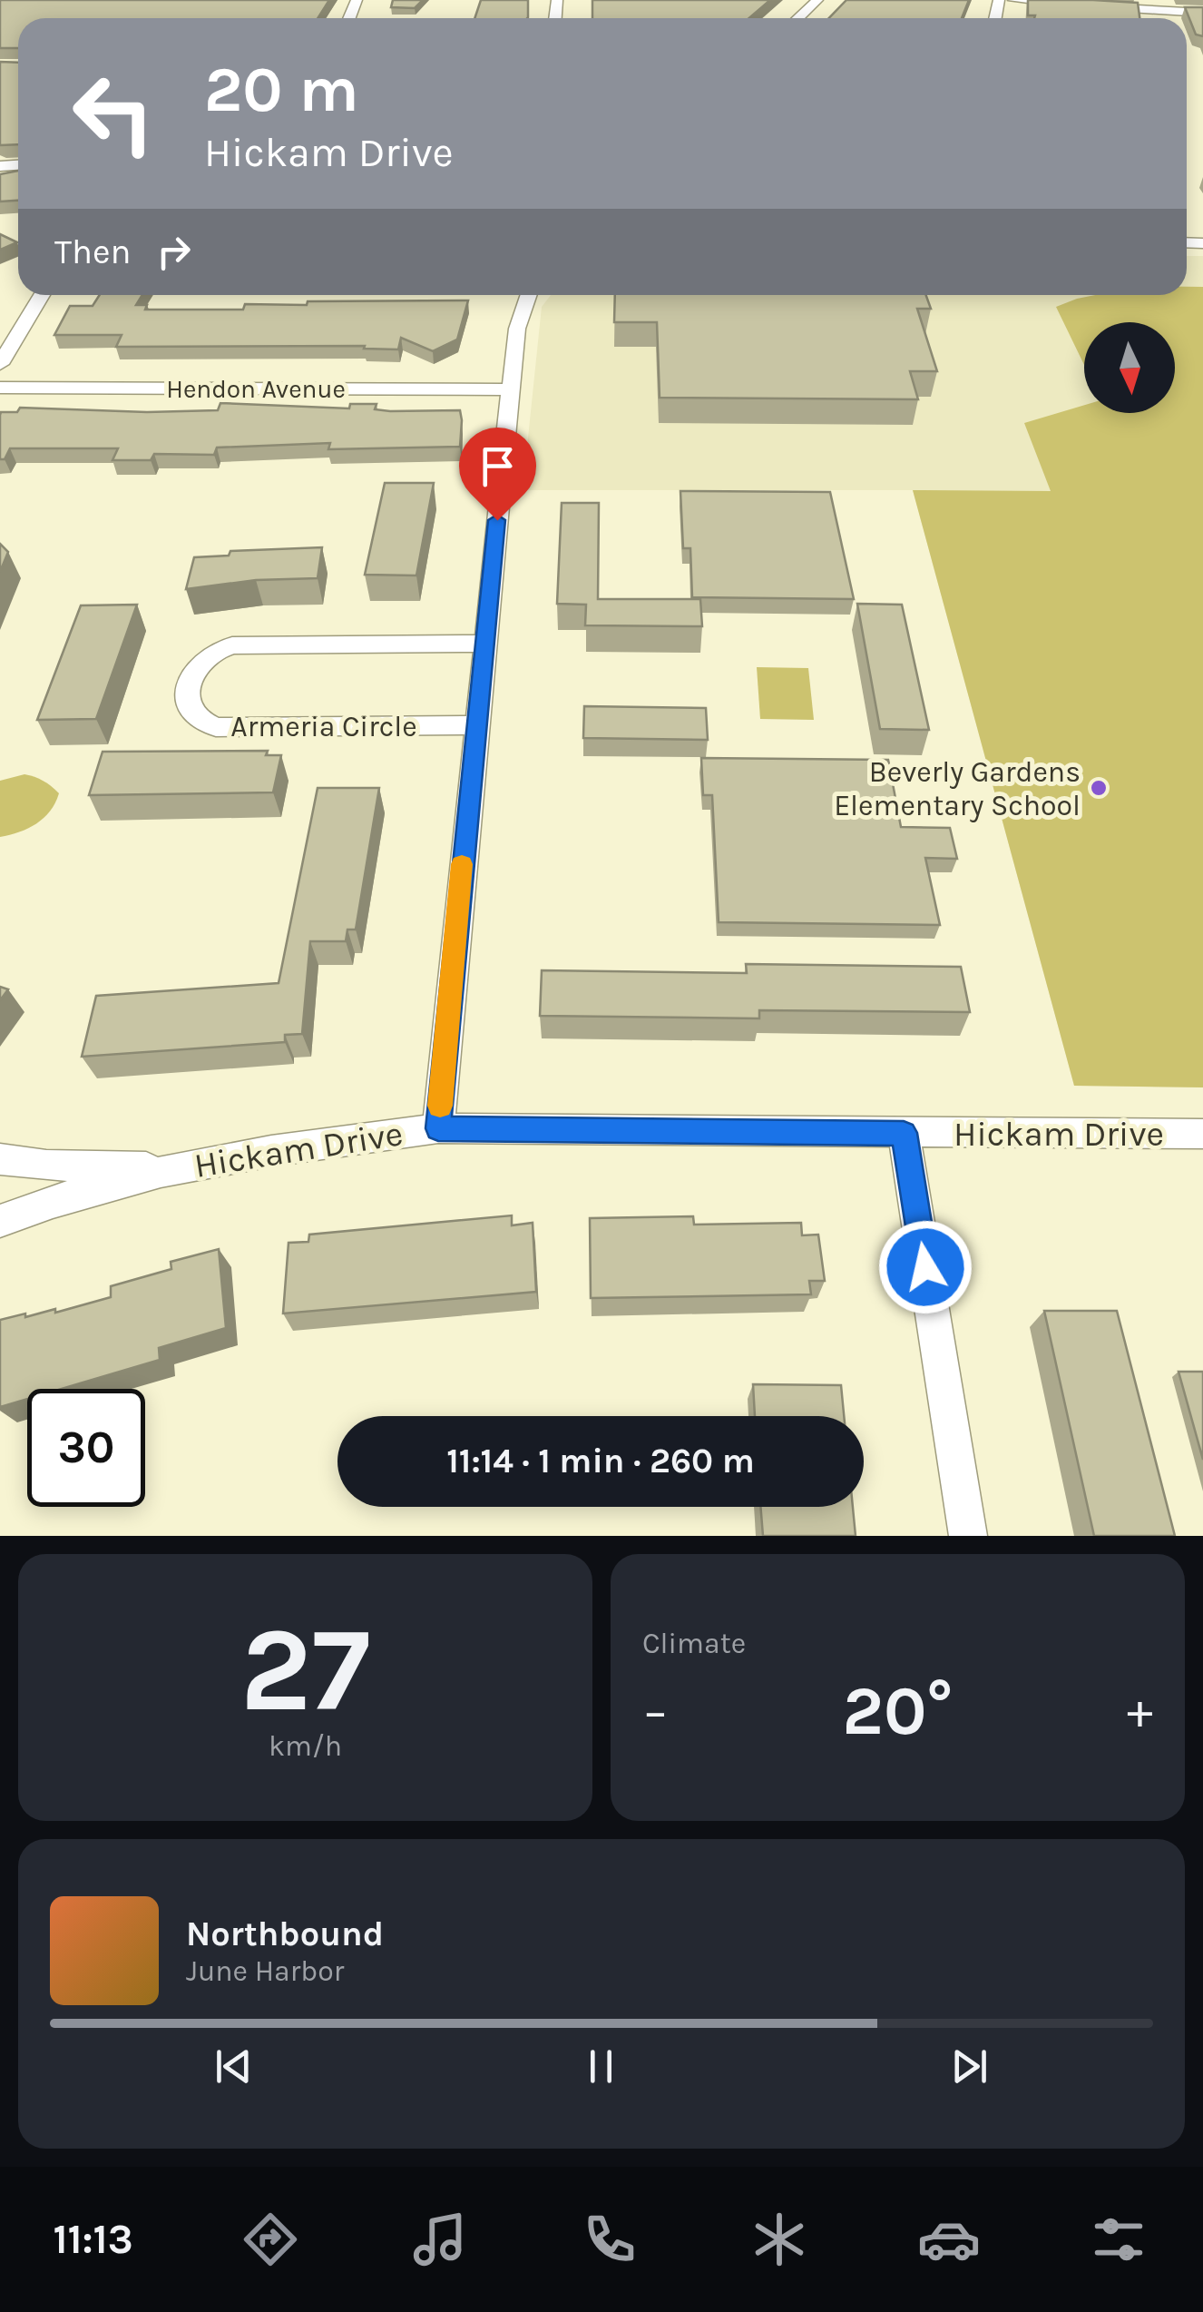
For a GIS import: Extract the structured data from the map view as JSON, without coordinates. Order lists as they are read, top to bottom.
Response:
{
  "streets": {
    "street": ["Hendon Avenue", "Armeria Circle", "Hickam Drive"]
  },
  "places": ["Beverly Gardens Elementary School"],
  "north": "bottom",
  "page": {
    "turn": ["20 m", "Hickam Drive"],
    "then": "Then",
    "limit": "30",
    "trip": "11:14 · 1 min · 260 m",
    "tile": [
      ["27", "km/h"],
      "Climate"
    ],
    "heat": ["−", "20°", "+"],
    "song": ["Northbound", "June Harbor"],
    "tabs": "11:13"
  }
}
